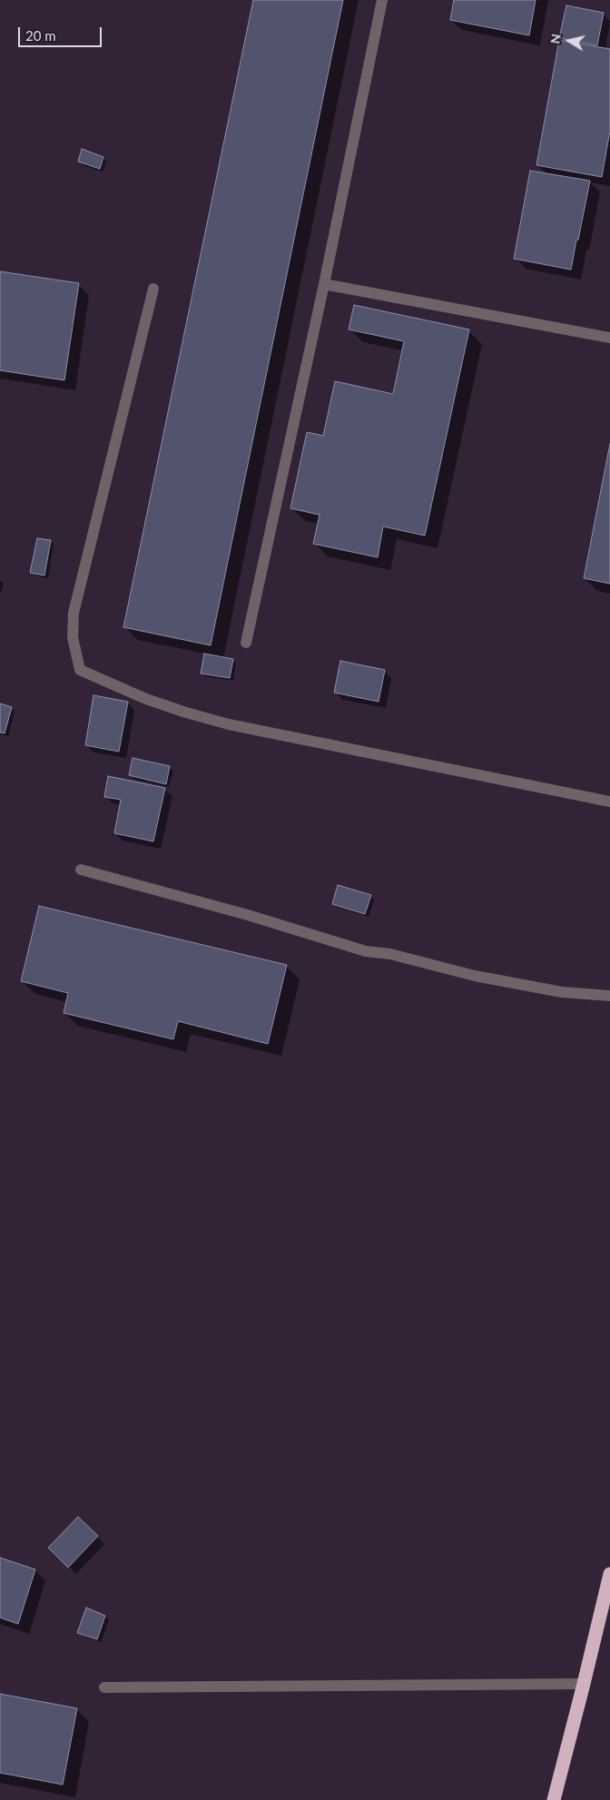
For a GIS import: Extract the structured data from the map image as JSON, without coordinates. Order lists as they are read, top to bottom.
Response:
{
  "scale_bar": "20 m",
  "north": "left"
}
